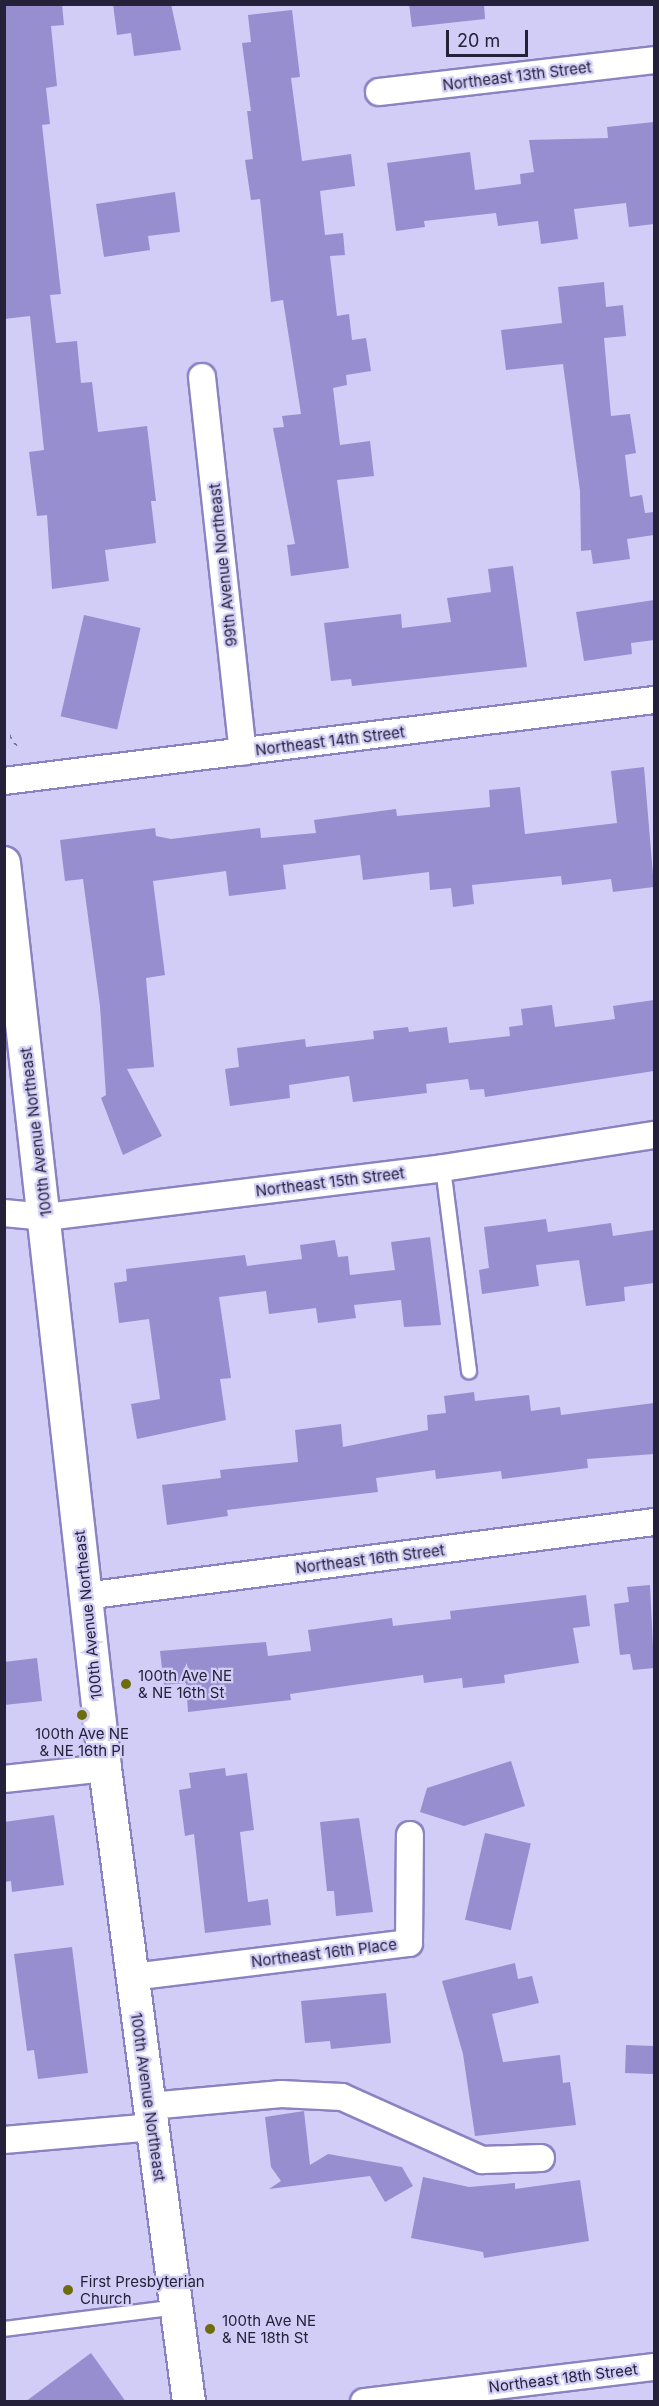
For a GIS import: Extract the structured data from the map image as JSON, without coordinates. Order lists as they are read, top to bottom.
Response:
{
  "streets": {
    "street": [
      "Northeast 13th Street",
      "99th Avenue Northeast",
      "Northeast 14th Street",
      "100th Avenue Northeast",
      "Northeast 15th Street",
      "Northeast 16th Street",
      "Northeast 16th Place",
      "Northeast 18th Street"
    ]
  },
  "crossings": [
    ["99th Avenue Northeast", "Northeast 14th Street"],
    ["100th Avenue Northeast", "Northeast 15th Street"],
    ["100th Avenue Northeast", "Northeast 16th Street"],
    ["100th Avenue Northeast", "Northeast 16th Place"]
  ],
  "places": [
    "100th Ave NE & NE 16th St",
    "100th Ave NE & NE 16th Pl",
    "First Presbyterian Church",
    "100th Ave NE & NE 18th St"
  ],
  "scale_bar": "20 m"
}
